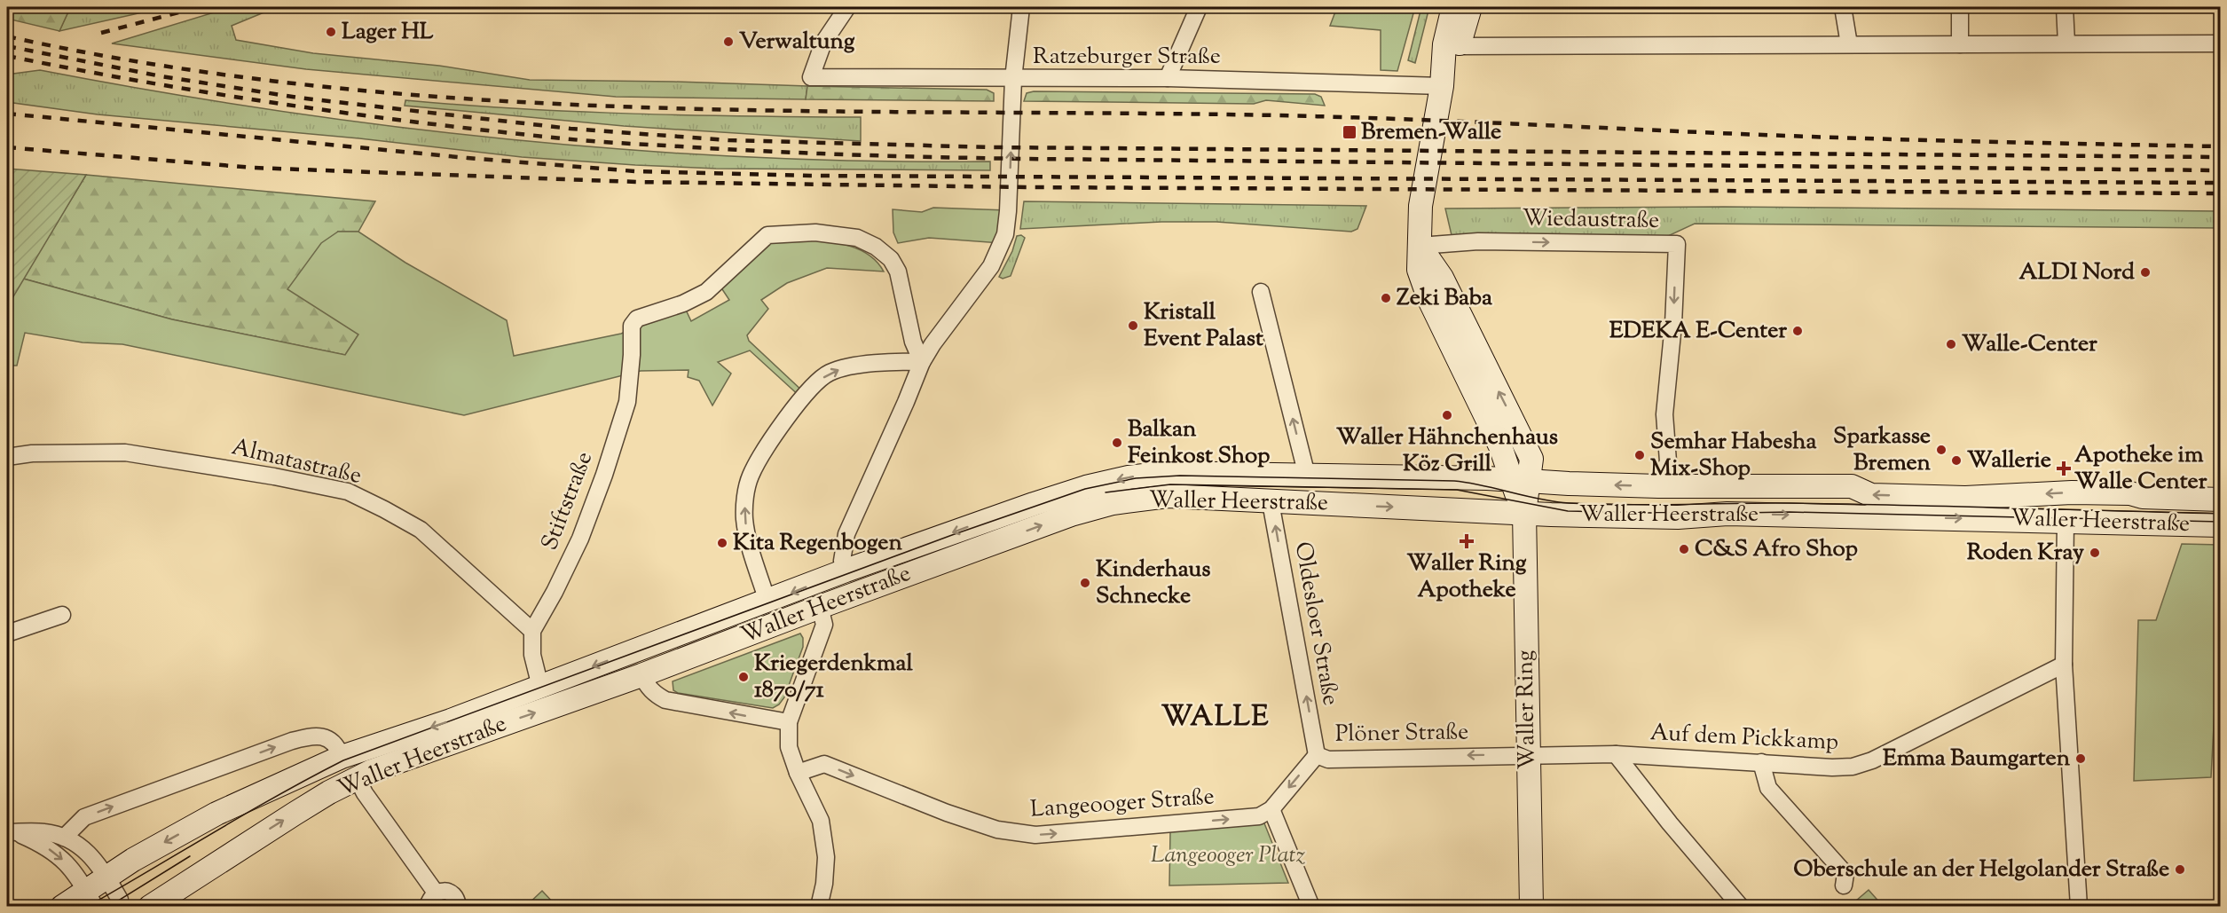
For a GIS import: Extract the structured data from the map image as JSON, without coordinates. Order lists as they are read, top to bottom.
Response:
{
  "streets": {
    "main road": ["Waller Heerstraße", "Waller Ring"],
    "street": [
      "Ratzeburger Straße",
      "Wiedaustraße",
      "Almatastraße",
      "Stiftstraße",
      "Oldesloer Straße",
      "Plöner Straße",
      "Auf dem Pickkamp",
      "Langeooger Straße"
    ]
  },
  "crossings": [
    ["Ratzeburger Straße", "Waller Ring"],
    ["Wiedaustraße", "Waller Heerstraße"],
    ["Wiedaustraße", "Waller Ring"],
    ["Almatastraße", "Stiftstraße"],
    ["Waller Heerstraße", "Oldesloer Straße"],
    ["Waller Heerstraße", "Waller Ring"],
    ["Oldesloer Straße", "Plöner Straße"],
    ["Waller Ring", "Plöner Straße"],
    ["Waller Ring", "Auf dem Pickkamp"],
    ["Plöner Straße", "Auf dem Pickkamp"],
    ["Plöner Straße", "Langeooger Straße"]
  ],
  "one_way": ["Oldesloer Straße", "Plöner Straße", "Langeooger Straße"],
  "districts": ["WALLE"],
  "parks": ["Langeooger Platz"],
  "places": {
    "other": [
      "Lager HL",
      "Verwaltung",
      "ALDI Nord",
      "Zeki Baba",
      "Kristall Event Palast",
      "EDEKA E-Center",
      "Walle-Center",
      "Waller Hähnchenhaus Köz Grill",
      "Balkan Feinkost Shop",
      "Sparkasse Bremen",
      "Semhar Habesha Mix-Shop",
      "Wallerie",
      "Kita Regenbogen",
      "C&S Afro Shop",
      "Roden Kray",
      "Kinderhaus Schnecke",
      "Kriegerdenkmal 1870/71",
      "Emma Baumgarten",
      "Oberschule an der Helgolander Straße"
    ],
    "transit": ["Bremen-Walle"],
    "health": ["Apotheke im Walle Center", "Waller Ring Apotheke"]
  }
}
